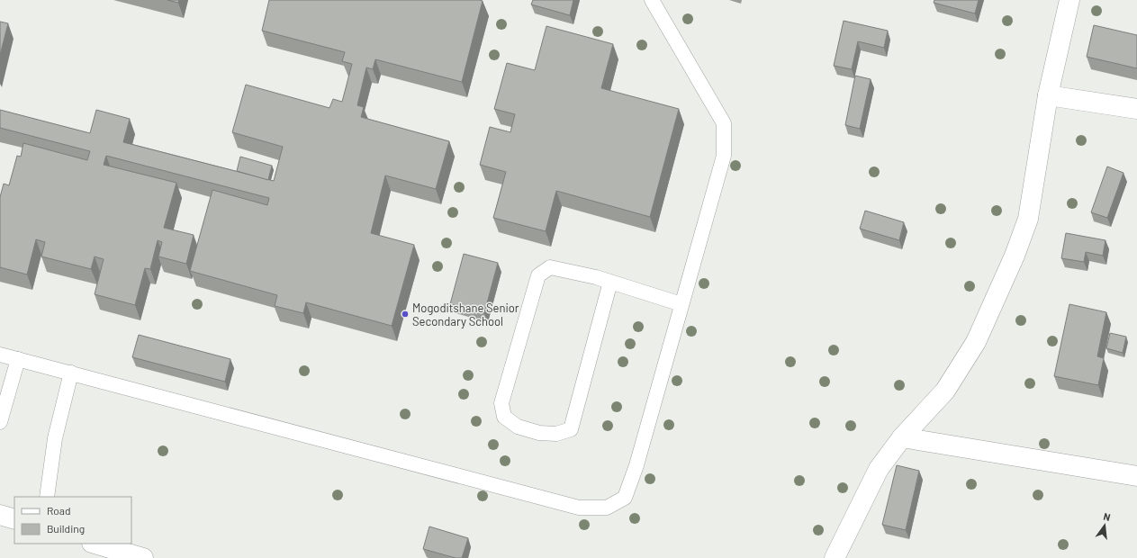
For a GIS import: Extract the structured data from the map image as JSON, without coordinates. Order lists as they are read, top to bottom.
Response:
{
  "places": ["Mogoditshane Senior Secondary School"],
  "legend": ["Road", "Building"],
  "north": "top"
}
